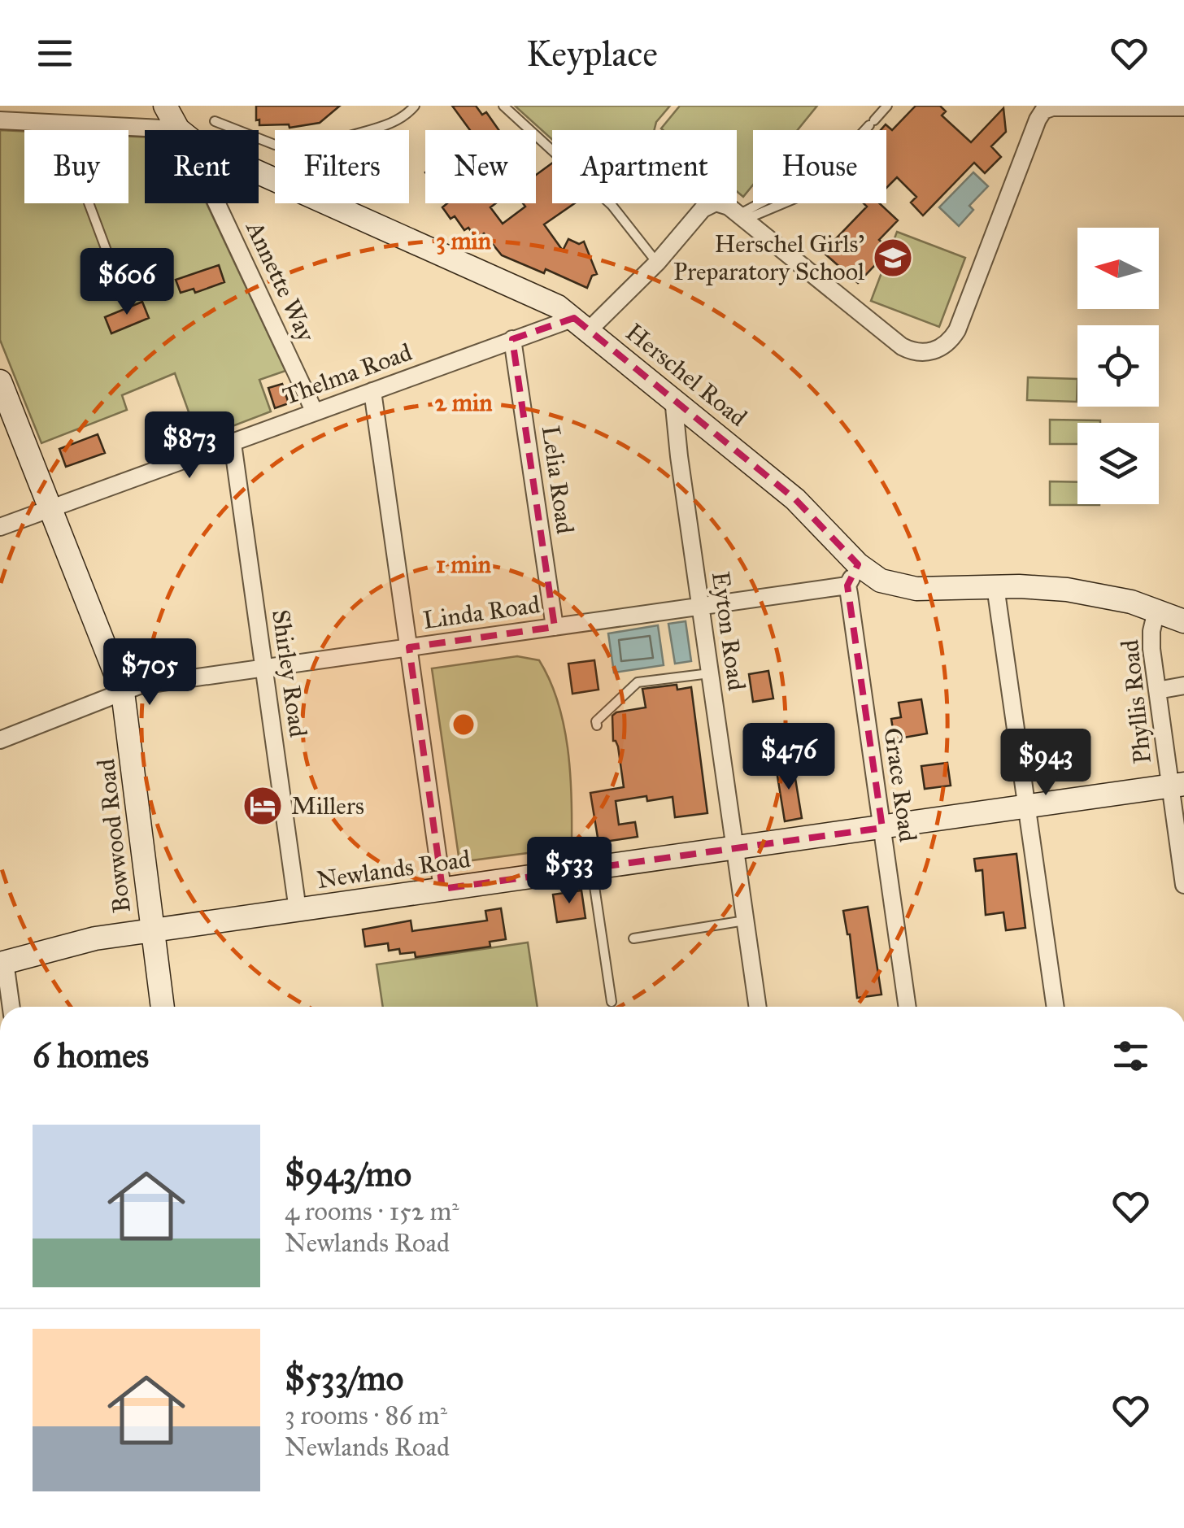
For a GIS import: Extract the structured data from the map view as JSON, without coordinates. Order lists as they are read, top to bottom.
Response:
{
  "streets": {
    "street": [
      "Annette Way",
      "Thelma Road",
      "Herschel Road",
      "Lelia Road",
      "Linda Road",
      "Eyton Road",
      "Shirley Road",
      "Phyllis Road",
      "Grace Road",
      "Bowwood Road",
      "Newlands Road"
    ]
  },
  "crossings": [
    ["Annette Way", "Thelma Road"],
    ["Annette Way", "Herschel Road"],
    ["Thelma Road", "Herschel Road"],
    ["Thelma Road", "Lelia Road"],
    ["Thelma Road", "Shirley Road"],
    ["Thelma Road", "Bowwood Road"],
    ["Herschel Road", "Eyton Road"],
    ["Herschel Road", "Phyllis Road"],
    ["Lelia Road", "Linda Road"],
    ["Linda Road", "Eyton Road"],
    ["Linda Road", "Shirley Road"],
    ["Linda Road", "Grace Road"],
    ["Linda Road", "Bowwood Road"],
    ["Eyton Road", "Newlands Road"],
    ["Shirley Road", "Newlands Road"],
    ["Phyllis Road", "Newlands Road"],
    ["Grace Road", "Newlands Road"],
    ["Bowwood Road", "Newlands Road"]
  ],
  "places": {
    "school or university": ["Herschel Girls' Preparatory School"],
    "hotel": ["Millers"]
  },
  "north": "left",
  "page": {
    "header": "Keyplace",
    "chip": [
      "Buy",
      "Rent",
      "Filters",
      "New",
      "Apartment",
      "House"
    ],
    "price": [
      "$606",
      "$873",
      "$705",
      "$476",
      "$943",
      "$533"
    ],
    "heading": "6 homes",
    "list": [
      {
        "name": "$943/mo",
        "note": "4 rooms · 152 m² · Newlands Road"
      },
      {
        "name": "$533/mo",
        "note": "3 rooms · 86 m² · Newlands Road"
      }
    ]
  },
  "rings": ["3 min", "2 min", "1 min"]
}
